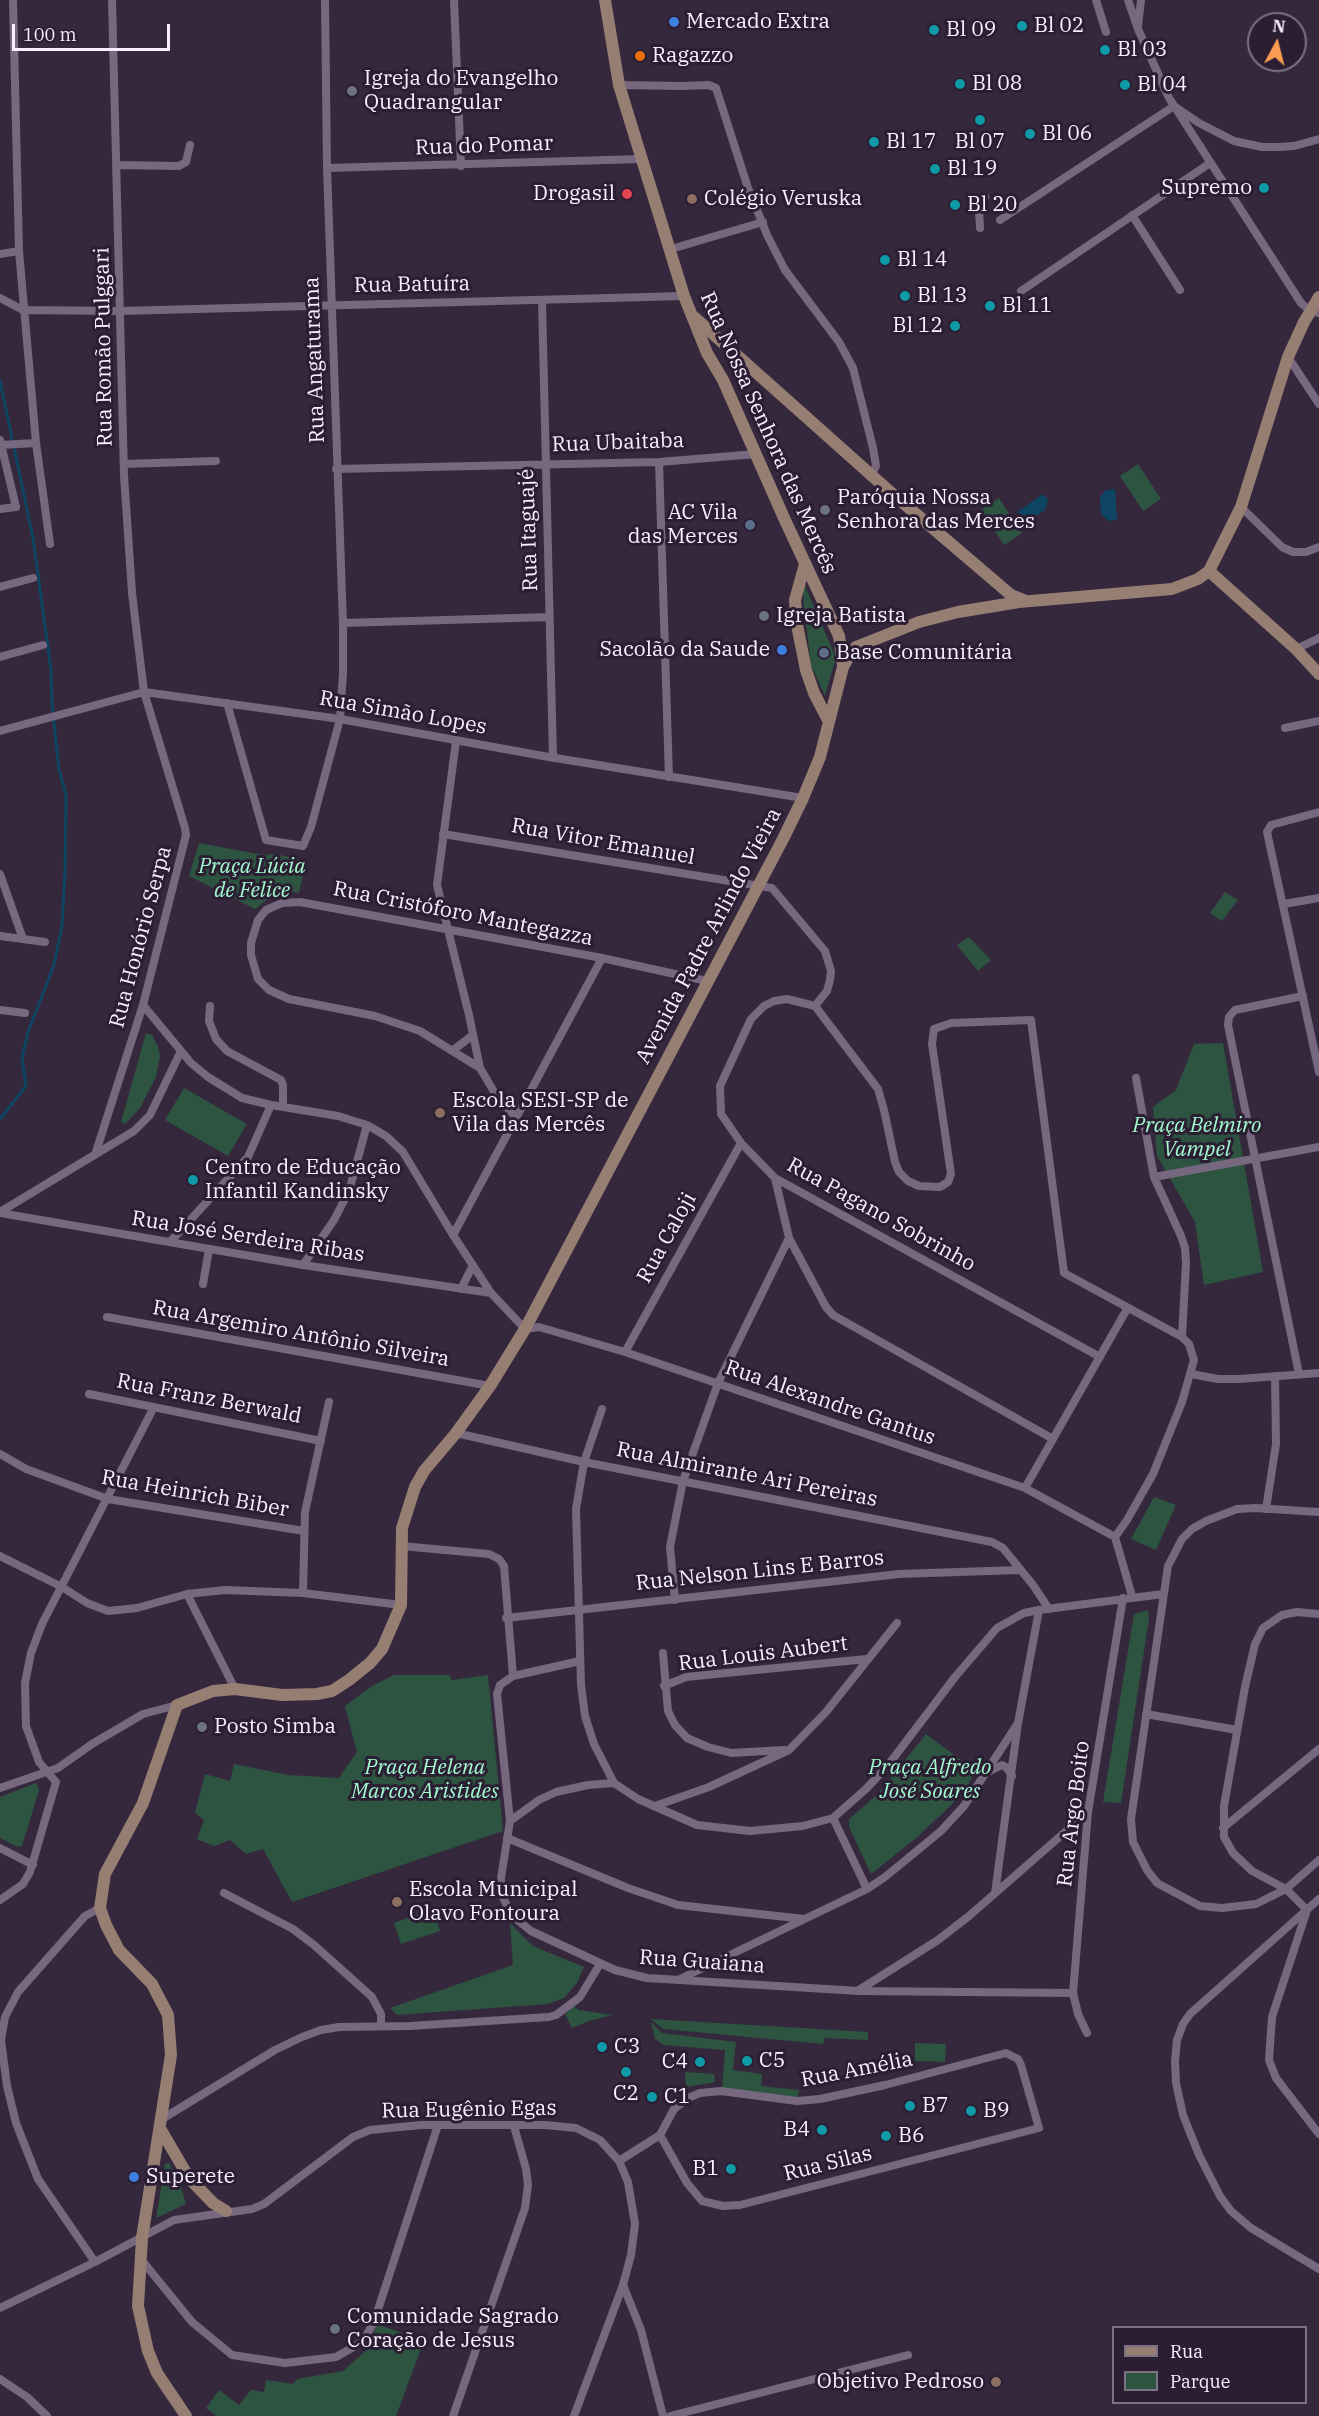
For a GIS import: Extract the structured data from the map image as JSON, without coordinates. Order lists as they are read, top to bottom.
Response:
{
  "streets": {
    "main road": ["Rua Nossa Senhora das Mercês", "Avenida Padre Arlindo Vieira"],
    "street": [
      "Rua do Pomar",
      "Rua Batuíra",
      "Rua Romão Pulggari",
      "Rua Angaturama",
      "Rua Ubaitaba",
      "Rua Itaguajé",
      "Rua Simão Lopes",
      "Rua Vitor Emanuel",
      "Rua Cristóforo Mantegazza",
      "Rua Honório Serpa",
      "Rua Pagano Sobrinho",
      "Rua José Serdeira Ribas",
      "Rua Caloji",
      "Rua Argemiro Antônio Silveira",
      "Rua Franz Berwald",
      "Rua Alexandre Gantus",
      "Rua Almirante Ari Pereiras",
      "Rua Heinrich Biber",
      "Rua Nelson Lins E Barros",
      "Rua Louis Aubert",
      "Rua Argo Boito",
      "Rua Guaiana",
      "Rua Amélia",
      "Rua Eugênio Egas",
      "Rua Silas"
    ]
  },
  "crossings": [
    ["Rua do Pomar", "Rua Angaturama"],
    ["Rua do Pomar", "Rua Nossa Senhora das Mercês"],
    ["Rua Batuíra", "Rua Romão Pulggari"],
    ["Rua Batuíra", "Rua Angaturama"],
    ["Rua Batuíra", "Rua Nossa Senhora das Mercês"],
    ["Rua Batuíra", "Rua Itaguajé"],
    ["Rua Romão Pulggari", "Rua Simão Lopes"],
    ["Rua Romão Pulggari", "Rua Honório Serpa"],
    ["Rua Angaturama", "Rua Ubaitaba"],
    ["Rua Angaturama", "Rua Simão Lopes"],
    ["Rua Nossa Senhora das Mercês", "Rua Ubaitaba"],
    ["Rua Nossa Senhora das Mercês", "Avenida Padre Arlindo Vieira"],
    ["Rua Ubaitaba", "Rua Itaguajé"],
    ["Rua Itaguajé", "Rua Simão Lopes"],
    ["Rua Simão Lopes", "Avenida Padre Arlindo Vieira"],
    ["Rua Simão Lopes", "Rua Honório Serpa"],
    ["Rua Vitor Emanuel", "Avenida Padre Arlindo Vieira"],
    ["Rua Vitor Emanuel", "Rua Pagano Sobrinho"],
    ["Rua Cristóforo Mantegazza", "Avenida Padre Arlindo Vieira"],
    ["Avenida Padre Arlindo Vieira", "Rua Argemiro Antônio Silveira"],
    ["Avenida Padre Arlindo Vieira", "Rua Alexandre Gantus"],
    ["Avenida Padre Arlindo Vieira", "Rua Almirante Ari Pereiras"],
    ["Rua Pagano Sobrinho", "Rua Caloji"],
    ["Rua Caloji", "Rua Alexandre Gantus"],
    ["Rua Almirante Ari Pereiras", "Rua Nelson Lins E Barros"],
    ["Rua Argo Boito", "Rua Guaiana"],
    ["Rua Amélia", "Rua Eugênio Egas"],
    ["Rua Amélia", "Rua Silas"]
  ],
  "parks": [
    "Praça Lúcia de Felice",
    "Praça Belmiro Vampel",
    "Praça Helena Marcos Aristides",
    "Praça Alfredo José Soares"
  ],
  "places": [
    "Mercado Extra",
    "Bl 02",
    "Bl 09",
    "Bl 03",
    "Ragazzo",
    "Bl 08",
    "Bl 04",
    "Igreja do Evangelho Quadrangular",
    "Bl 07",
    "Bl 06",
    "Bl 17",
    "Bl 19",
    "Supremo",
    "Drogasil",
    "Colégio Veruska",
    "Bl 20",
    "Bl 14",
    "Bl 13",
    "Bl 11",
    "Bl 12",
    "Paróquia Nossa Senhora das Merces",
    "AC Vila das Merces",
    "Igreja Batista",
    "Sacolão da Saude",
    "Base Comunitária",
    "Escola SESI-SP de Vila das Mercês",
    "Centro de Educação Infantil Kandinsky",
    "Posto Simba",
    "Escola Municipal Olavo Fontoura",
    "C3",
    "C5",
    "C4",
    "C2",
    "C1",
    "B7",
    "B9",
    "B4",
    "B6",
    "B1",
    "Superete",
    "Comunidade Sagrado Coração de Jesus",
    "Objetivo Pedroso"
  ],
  "legend": ["Rua", "Parque"],
  "scale_bar": "100 m",
  "north": "top"
}
